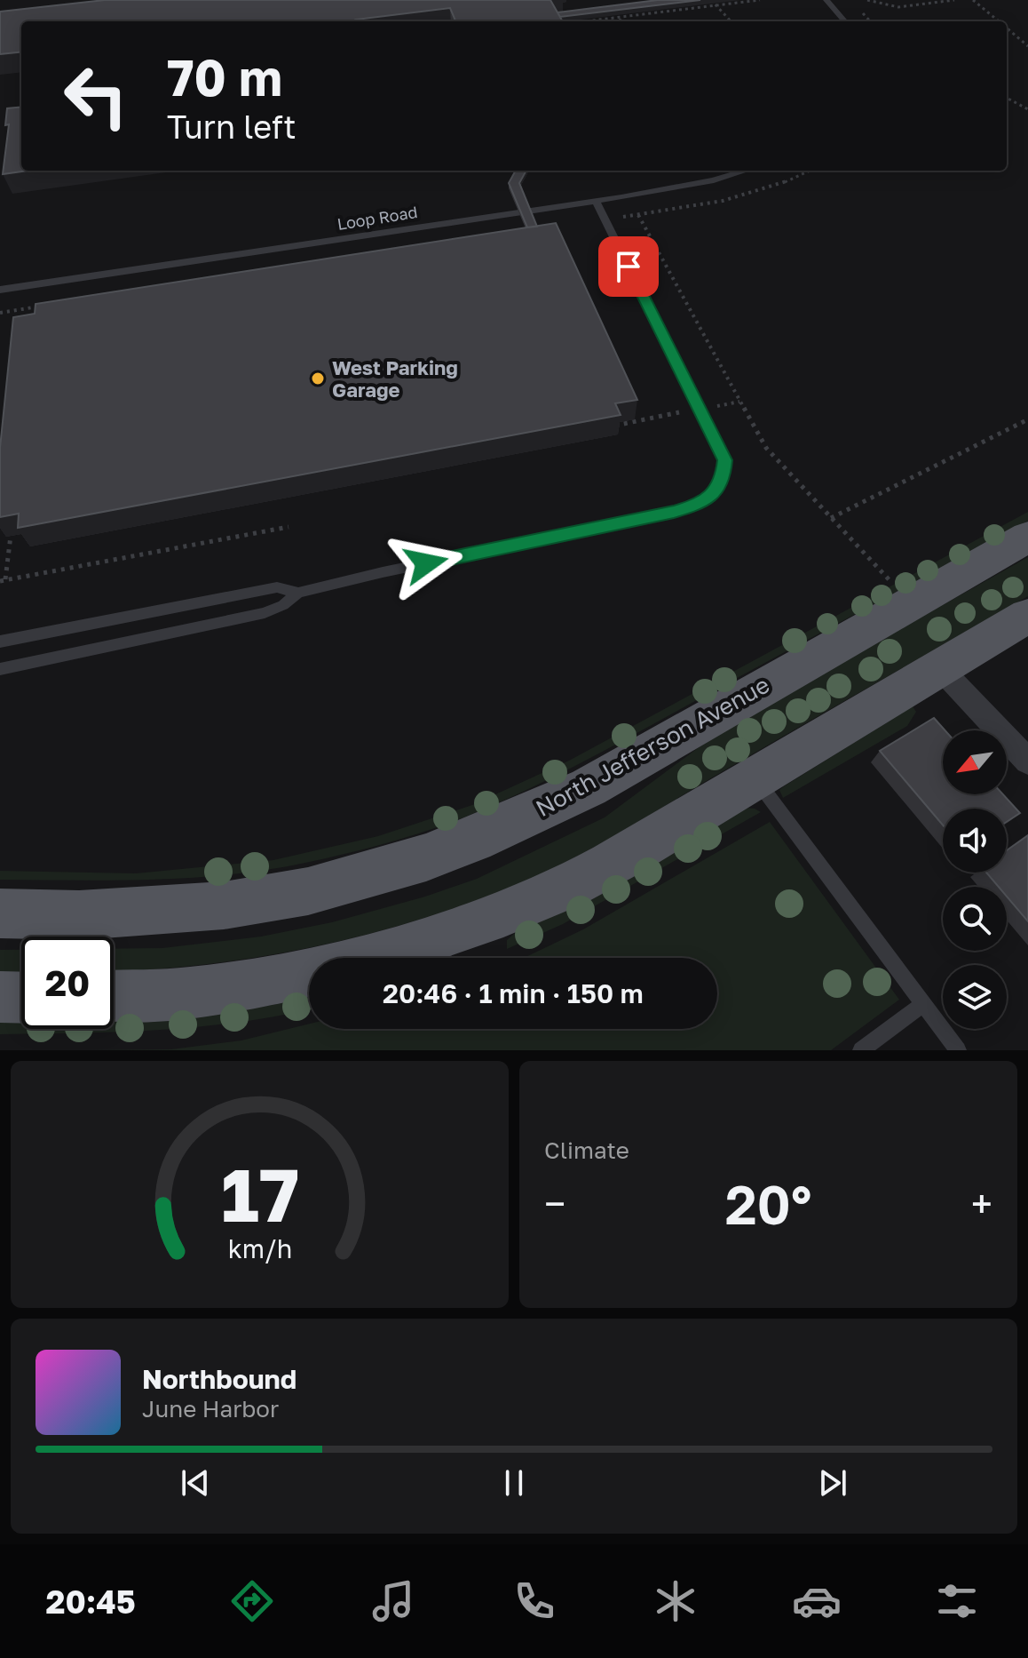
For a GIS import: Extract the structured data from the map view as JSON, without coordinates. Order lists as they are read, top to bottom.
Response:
{
  "streets": {
    "main road": ["North Jefferson Avenue"],
    "lane": ["Loop Road"]
  },
  "places": ["West Parking Garage"],
  "north": "bottom left",
  "page": {
    "turn": ["70 m", "Turn left"],
    "limit": "20",
    "trip": "20:46 · 1 min · 150 m",
    "tile": "Climate",
    "heat": ["−", "20°", "+"],
    "song": ["Northbound", "June Harbor"],
    "tabs": "20:45",
    "gauge": ["17", "km/h"]
  }
}
